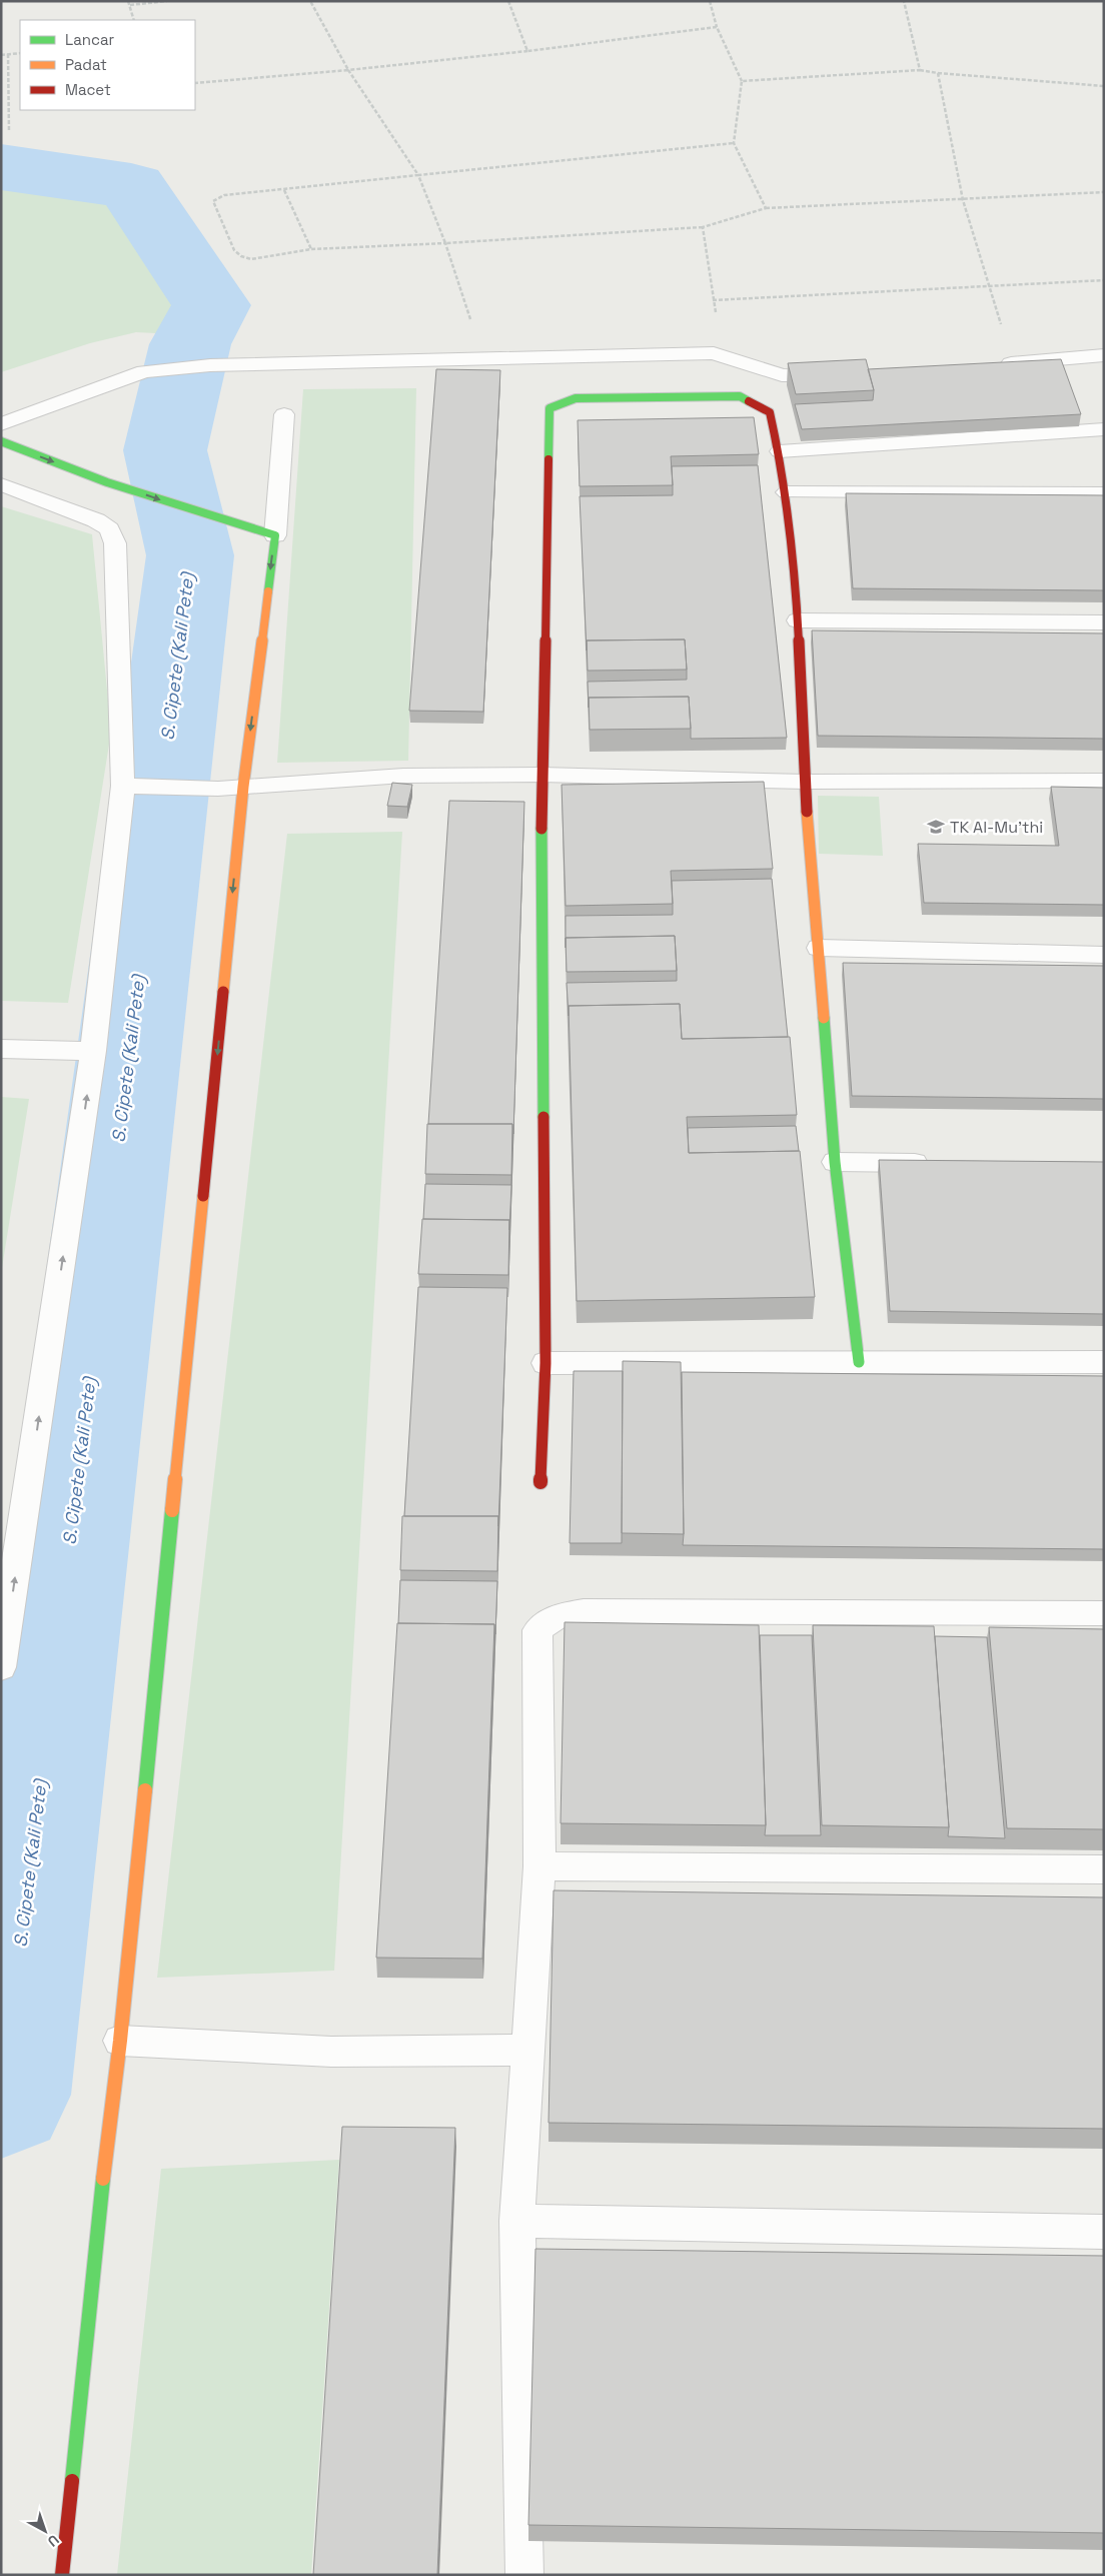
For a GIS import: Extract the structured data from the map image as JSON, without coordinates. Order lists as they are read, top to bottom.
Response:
{
  "water": ["S. Cipete (Kali Pete)"],
  "places": {
    "school or university": ["TK Al-Mu'thi"]
  },
  "legend": ["Lancar", "Padat", "Macet"],
  "north": "bottom right"
}
